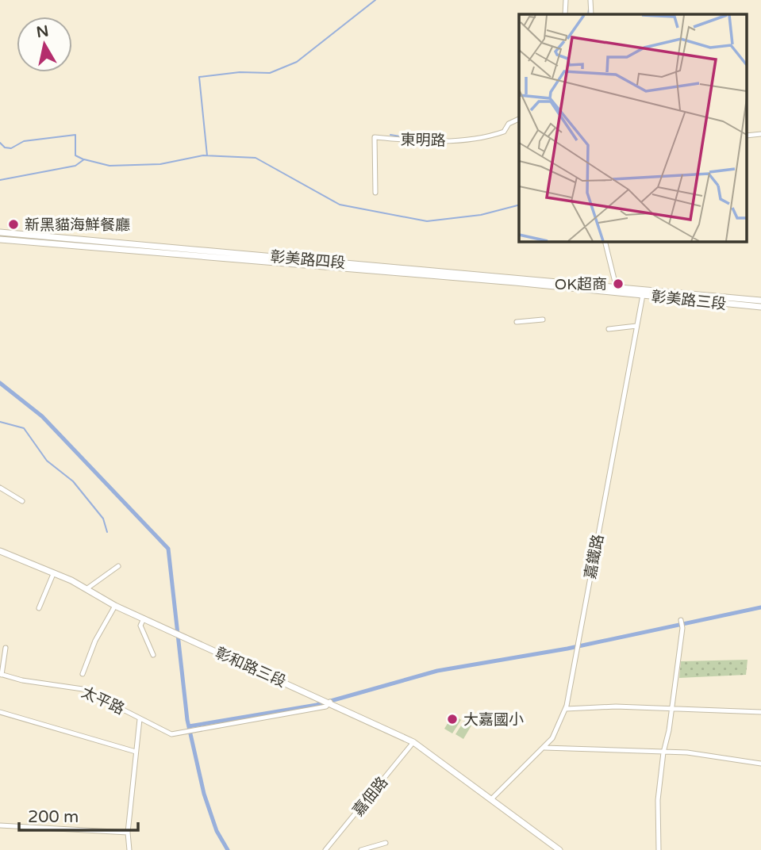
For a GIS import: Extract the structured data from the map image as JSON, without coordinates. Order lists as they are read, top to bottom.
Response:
{
  "streets": {
    "main road": ["彰美路四段", "彰美路三段", "彰和路三段"],
    "street": [
      "東明路",
      "嘉鐵路",
      "太平路",
      "嘉佃路"
    ]
  },
  "crossings": [
    ["彰美路四段", "彰美路三段"],
    ["彰美路三段", "嘉鐵路"],
    ["嘉鐵路", "彰和路三段"],
    ["彰和路三段", "嘉佃路"]
  ],
  "places": ["新黑貓海鮮餐廳", "OK超商", "大嘉國小"],
  "scale_bar": "200 m",
  "north": "top"
}
